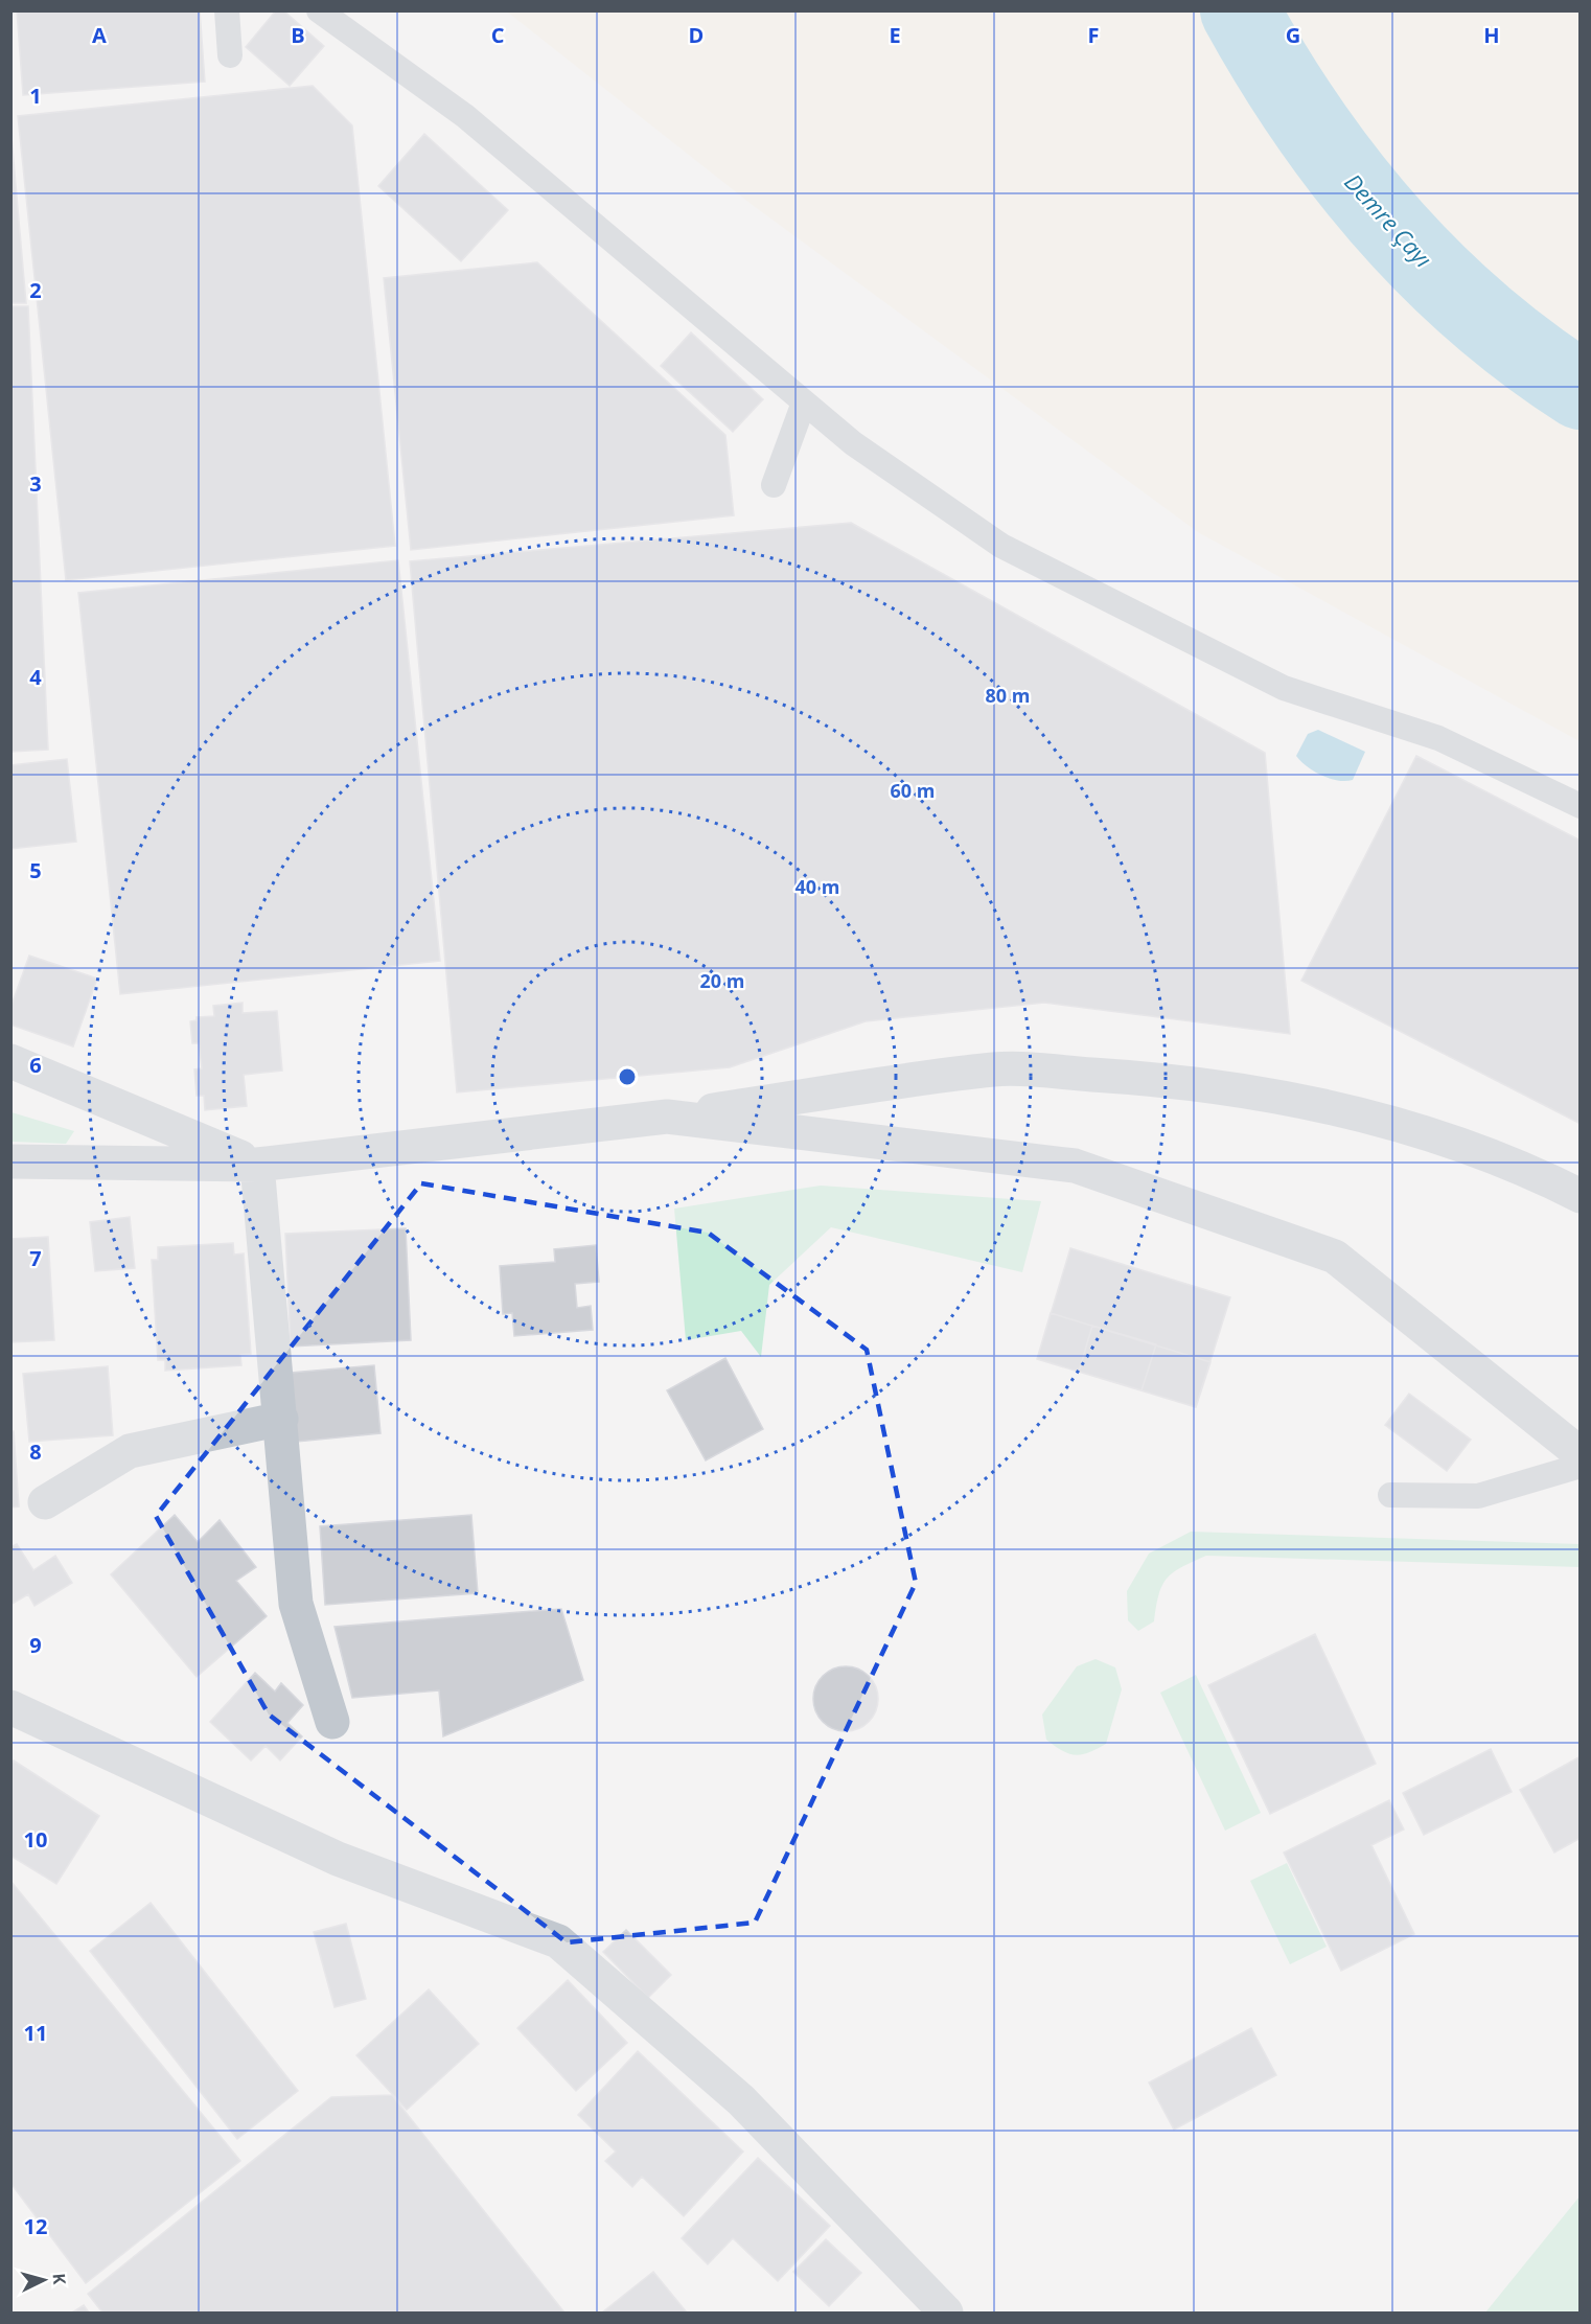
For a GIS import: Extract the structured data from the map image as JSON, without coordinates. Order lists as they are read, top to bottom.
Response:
{
  "water": ["Demre Çayı"],
  "north": "right",
  "grid": {
    "columns": [
      "A",
      "B",
      "C",
      "D",
      "E",
      "F",
      "G",
      "H"
    ],
    "rows": [
      "1",
      "2",
      "3",
      "4",
      "5",
      "6",
      "7",
      "8",
      "9",
      "10",
      "11",
      "12"
    ]
  },
  "rings": [
    "80 m",
    "60 m",
    "40 m",
    "20 m"
  ]
}
